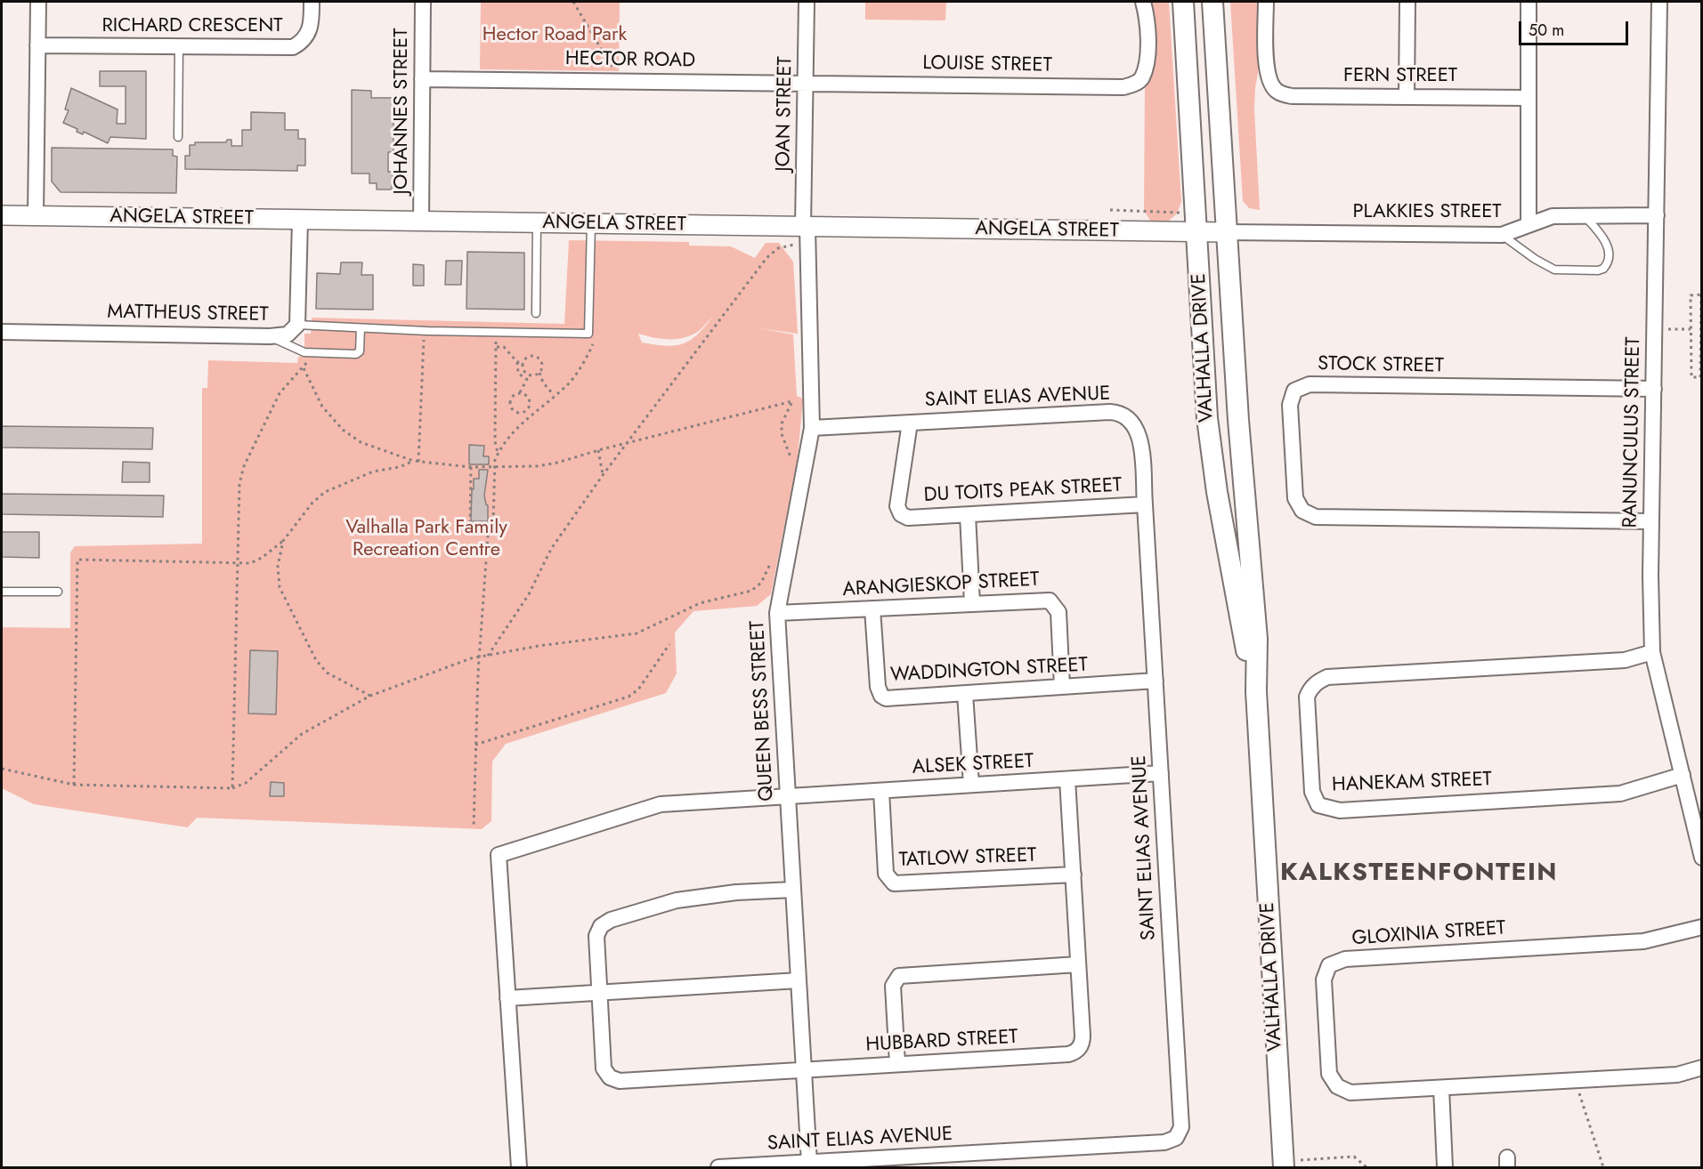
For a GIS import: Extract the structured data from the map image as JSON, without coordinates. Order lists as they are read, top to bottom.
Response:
{
  "streets": {
    "main road": ["VALHALLA DRIVE"],
    "street": [
      "RICHARD CRESCENT",
      "HECTOR ROAD",
      "LOUISE STREET",
      "FERN STREET",
      "JOHANNES STREET",
      "JOAN STREET",
      "PLAKKIES STREET",
      "ANGELA STREET",
      "MATTHEUS STREET",
      "STOCK STREET",
      "SAINT ELIAS AVENUE",
      "RANUNCULUS STREET",
      "DU TOITS PEAK STREET",
      "ARANGIESKOP STREET",
      "WADDINGTON STREET",
      "QUEEN BESS STREET",
      "ALSEK STREET",
      "HANEKAM STREET",
      "TATLOW STREET",
      "GLOXINIA STREET",
      "HUBBARD STREET"
    ]
  },
  "crossings": [
    ["HECTOR ROAD", "LOUISE STREET"],
    ["HECTOR ROAD", "JOHANNES STREET"],
    ["HECTOR ROAD", "JOAN STREET"],
    ["LOUISE STREET", "JOAN STREET"],
    ["JOHANNES STREET", "ANGELA STREET"],
    ["JOAN STREET", "ANGELA STREET"],
    ["JOAN STREET", "QUEEN BESS STREET"],
    ["PLAKKIES STREET", "ANGELA STREET"],
    ["PLAKKIES STREET", "VALHALLA DRIVE"],
    ["PLAKKIES STREET", "RANUNCULUS STREET"],
    ["ANGELA STREET", "MATTHEUS STREET"],
    ["ANGELA STREET", "VALHALLA DRIVE"],
    ["ANGELA STREET", "QUEEN BESS STREET"],
    ["STOCK STREET", "RANUNCULUS STREET"],
    ["SAINT ELIAS AVENUE", "DU TOITS PEAK STREET"],
    ["SAINT ELIAS AVENUE", "WADDINGTON STREET"],
    ["SAINT ELIAS AVENUE", "QUEEN BESS STREET"],
    ["SAINT ELIAS AVENUE", "ALSEK STREET"],
    ["RANUNCULUS STREET", "HANEKAM STREET"],
    ["ARANGIESKOP STREET", "WADDINGTON STREET"],
    ["ARANGIESKOP STREET", "QUEEN BESS STREET"],
    ["QUEEN BESS STREET", "ALSEK STREET"],
    ["QUEEN BESS STREET", "HUBBARD STREET"],
    ["ALSEK STREET", "TATLOW STREET"]
  ],
  "districts": ["KALKSTEENFONTEIN"],
  "parks": ["Hector Road Park", "Valhalla Park Family Recreation Centre"],
  "scale_bar": "50 m"
}
